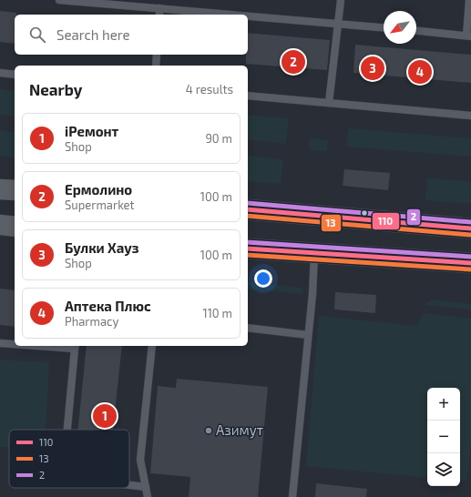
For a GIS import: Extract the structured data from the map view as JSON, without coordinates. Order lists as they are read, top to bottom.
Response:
{
  "places": ["Азимут"],
  "lines": ["transit line 2", "transit line 110", "transit line 13"],
  "legend": ["110", "13", "2"],
  "north": "bottom left",
  "page": {
    "search": "Search here",
    "pins": [
      "2",
      "3",
      "4",
      "1"
    ],
    "heading": ["Nearby", "4 results"],
    "list": [
      {
        "mark": "1",
        "name": "iРемонт",
        "note": "Shop",
        "value": "90 m"
      },
      {
        "mark": "2",
        "name": "Ермолино",
        "note": "Supermarket",
        "value": "100 m"
      },
      {
        "mark": "3",
        "name": "Булки Хауз",
        "note": "Shop",
        "value": "100 m"
      },
      {
        "mark": "4",
        "name": "Аптека Плюс",
        "note": "Pharmacy",
        "value": "110 m"
      }
    ],
    "map_buttons": ["+", "−"]
  }
}
